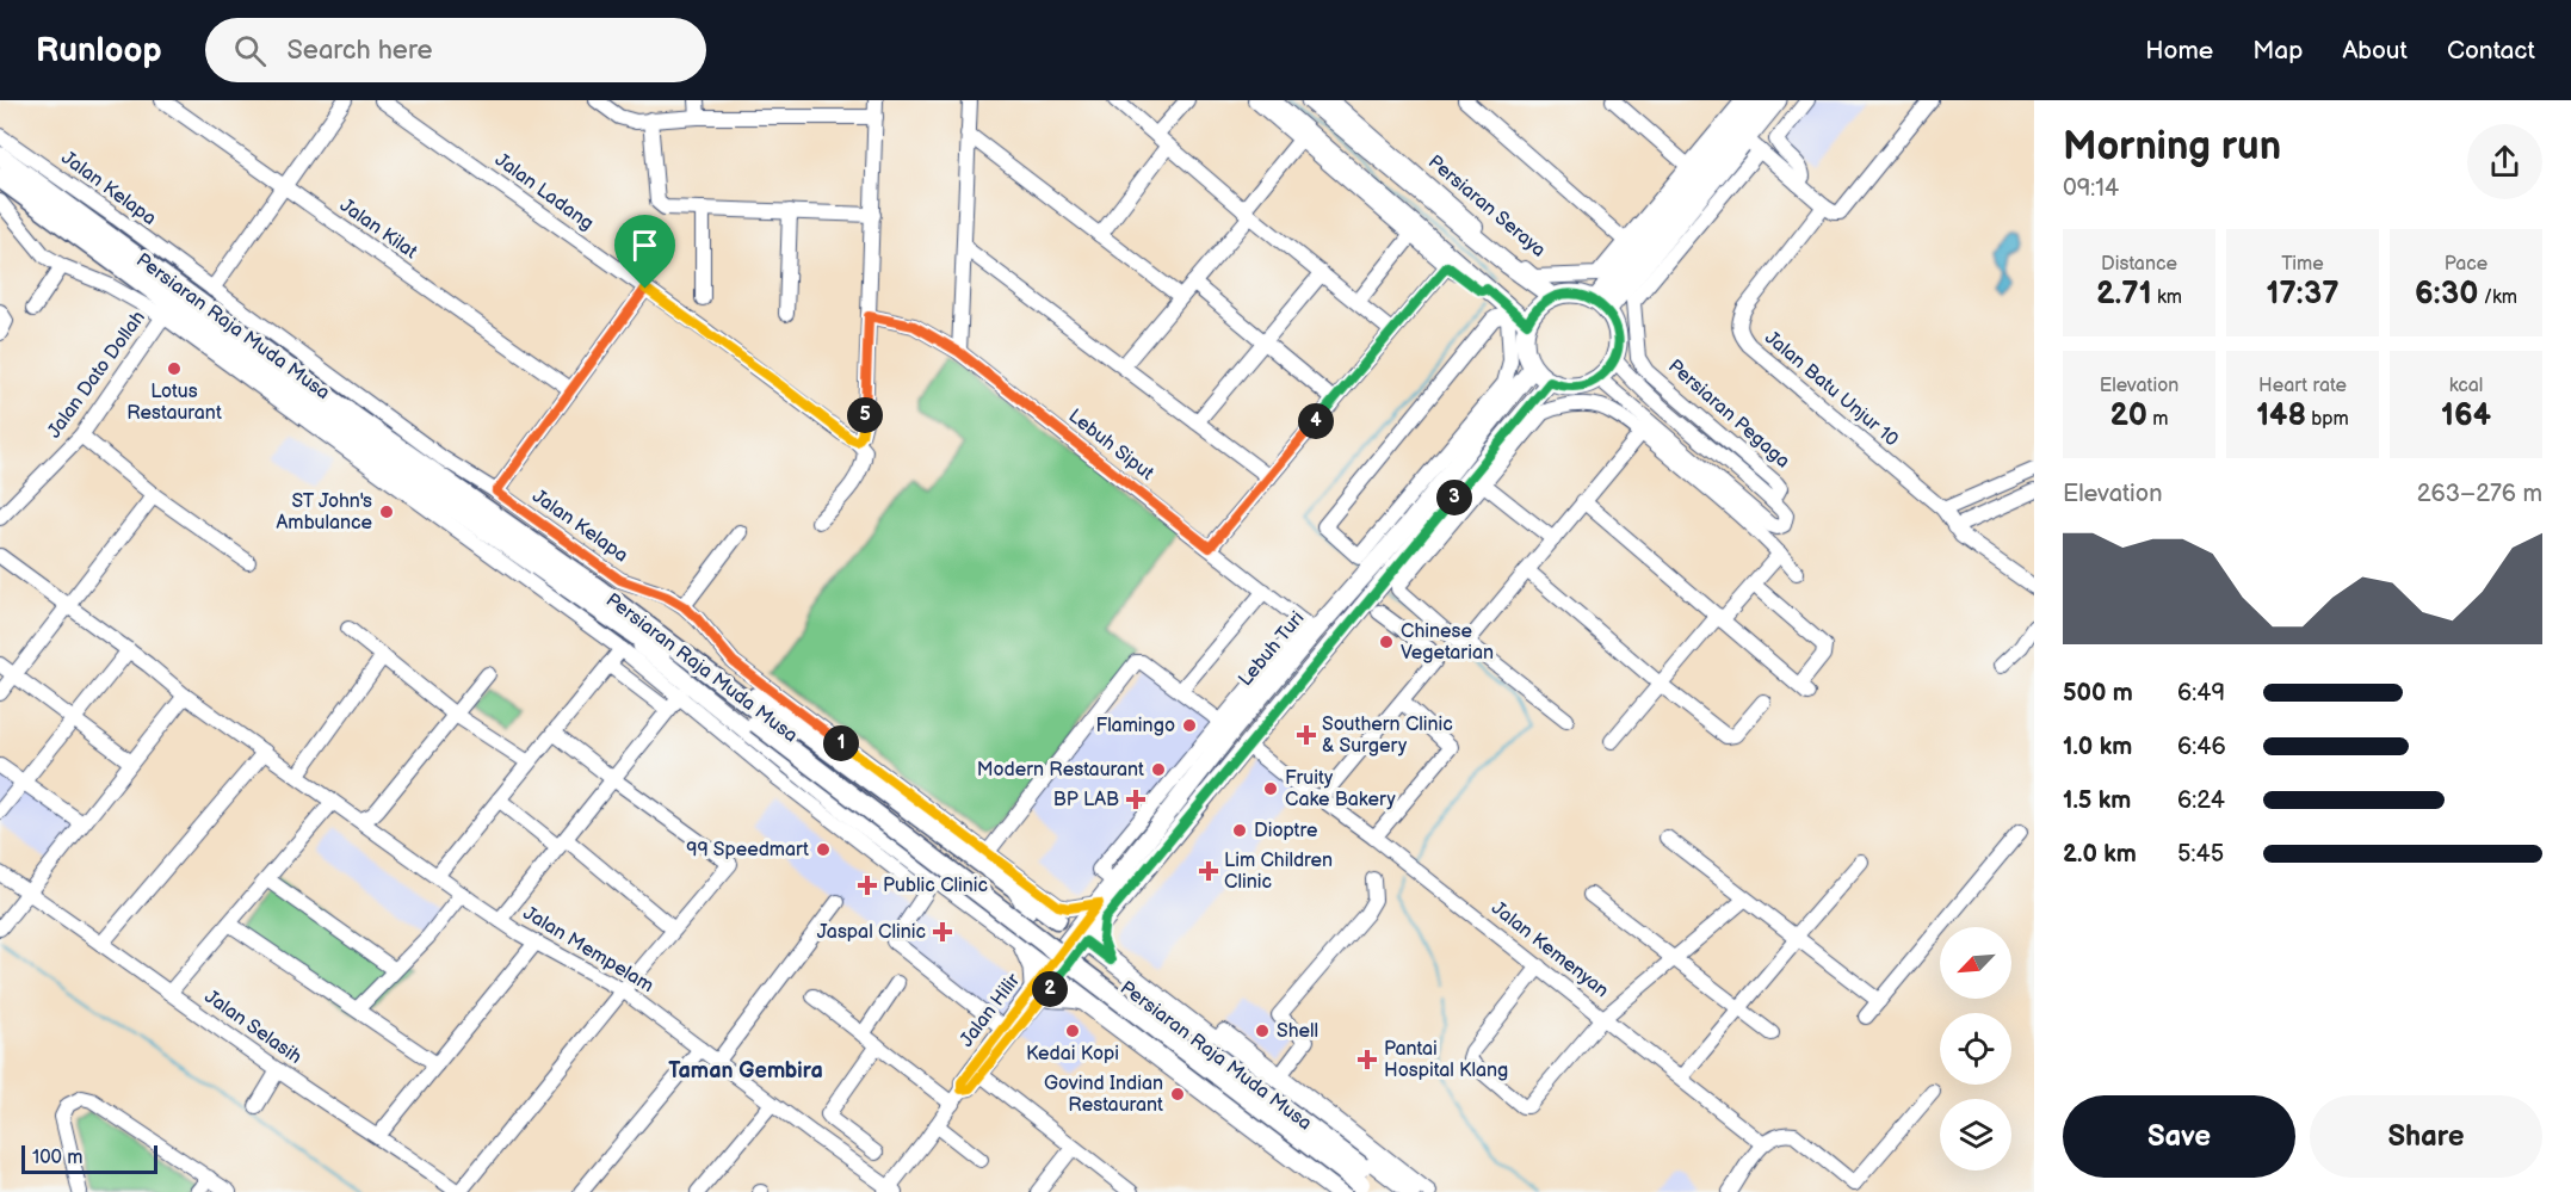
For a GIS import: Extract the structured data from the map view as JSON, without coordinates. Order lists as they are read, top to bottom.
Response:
{
  "streets": {
    "highway": ["Persiaran Raja Muda Musa"],
    "main road": ["Persiaran Seraya", "Persiaran Pegaga", "Lebuh Turi"],
    "street": [
      "Jalan Kelapa",
      "Jalan Ladang",
      "Jalan Kilat",
      "Jalan Dato Dollah",
      "Jalan Batu Unjur 10",
      "Lebuh Siput",
      "Jalan Mempelam",
      "Jalan Kemenyan",
      "Jalan Hilir",
      "Jalan Selasih"
    ]
  },
  "crossings": [
    ["Jalan Kelapa", "Lebuh Turi"],
    ["Persiaran Seraya", "Persiaran Pegaga"],
    ["Persiaran Seraya", "Lebuh Turi"],
    ["Persiaran Pegaga", "Lebuh Turi"],
    ["Lebuh Siput", "Lebuh Turi"],
    ["Lebuh Turi", "Jalan Kemenyan"],
    ["Lebuh Turi", "Jalan Hilir"],
    ["Jalan Mempelam", "Jalan Hilir"]
  ],
  "districts": ["Taman Gembira"],
  "places": {
    "other": [
      "Lotus Restaurant",
      "ST John's Ambulance",
      "Chinese Vegetarian",
      "Flamingo",
      "Modern Restaurant",
      "Fruity Cake Bakery",
      "Dioptre",
      "99 Speedmart",
      "Kedai Kopi",
      "Shell",
      "Govind Indian Restaurant"
    ],
    "health": [
      "Southern Clinic & Surgery",
      "BP LAB",
      "Lim Children Clinic",
      "Public Clinic",
      "Jaspal Clinic",
      "Pantai Hospital Klang"
    ]
  },
  "scale_bar": "100 m",
  "north": "bottom left",
  "page": {
    "header": "Runloop",
    "search": "Search here",
    "nav": [
      "Home",
      "Map",
      "About",
      "Contact"
    ],
    "heading": ["Morning run", "09:14"],
    "stats": [
      ["Distance", "2.71 km"],
      ["Time", "17:37"],
      ["Pace", "6:30 /km"],
      ["Elevation", "20 m"],
      ["Heart rate", "148 bpm"],
      ["kcal", "164"]
    ],
    "pins": [
      "5",
      "4",
      "3",
      "1",
      "2"
    ],
    "chart": ["Elevation", "263–276 m"],
    "list": [
      {
        "name": "500 m",
        "note": "6:49"
      },
      {
        "name": "1.0 km",
        "note": "6:46"
      },
      {
        "name": "1.5 km",
        "note": "6:24"
      },
      {
        "name": "2.0 km",
        "note": "5:45"
      }
    ],
    "buttons": ["Save", "Share"],
    "scale": "100 m"
  }
}
